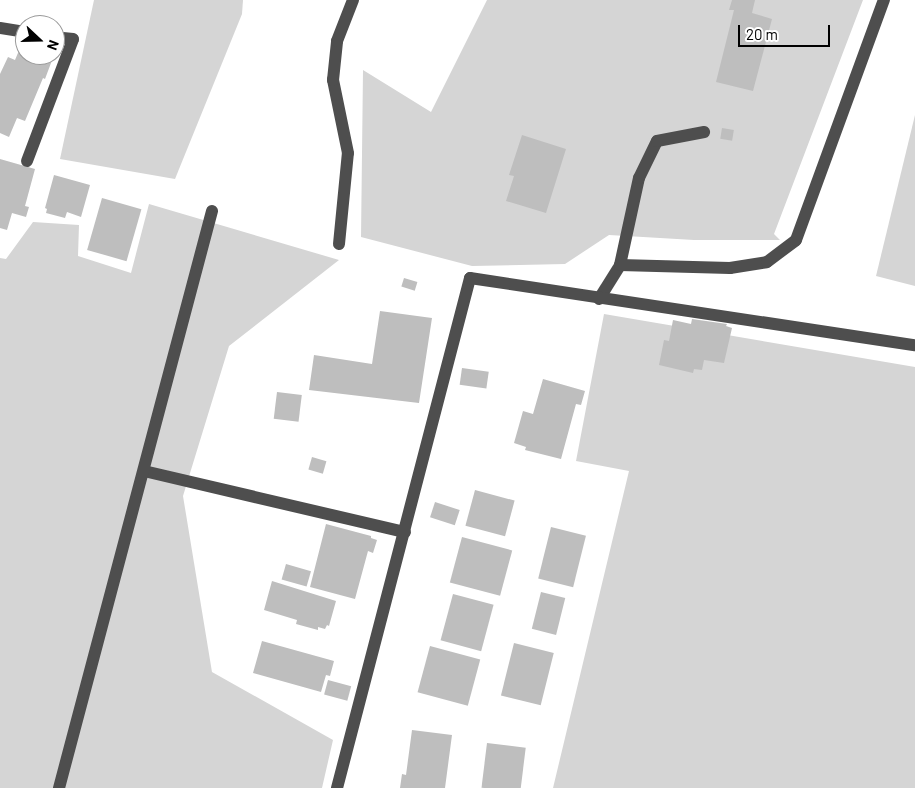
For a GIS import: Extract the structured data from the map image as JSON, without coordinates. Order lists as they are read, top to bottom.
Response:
{
  "scale_bar": "20 m",
  "north": "right"
}
